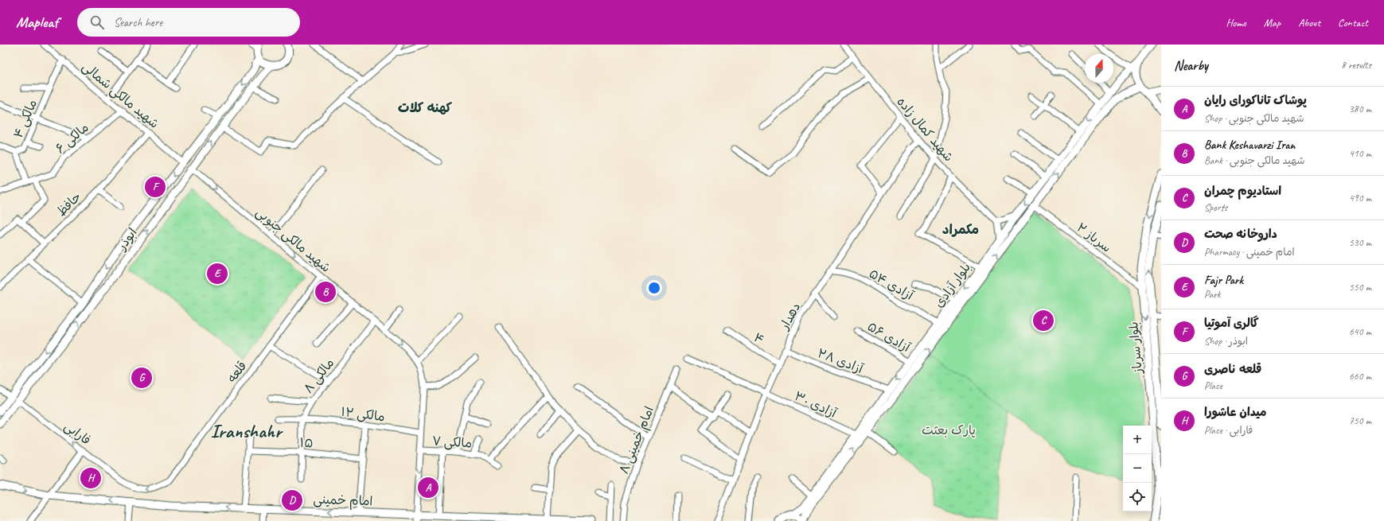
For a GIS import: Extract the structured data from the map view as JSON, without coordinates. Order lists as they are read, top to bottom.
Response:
{
  "streets": {
    "main road": [
      "ابوذر",
      "بلوار آزادی",
      "بلوار سرباز",
      "امام خمینی"
    ],
    "street": [
      "شهید مالکی شمالی",
      "مالکی ۴",
      "شهید کمال زاده",
      "مالکی ۶",
      "حافظ",
      "سرباز ۲",
      "شهید مالکی جنوبی",
      "آزادی ۵۴",
      "دهدار",
      "آزادی ۵۶",
      "۴",
      "آزادی ۲۸",
      "قلعه",
      "مالکی ۸",
      "آزادی ۳۰",
      "مالکی ۱۲",
      "فارابی",
      "امام خمینی ۸",
      "مالکی ۷",
      "۱۵"
    ]
  },
  "crossings": [
    ["شهید مالکی شمالی", "مالکی ۴"],
    ["شهید مالکی شمالی", "مالکی ۶"],
    ["شهید مالکی شمالی", "حافظ"],
    ["شهید مالکی شمالی", "ابوذر"],
    ["مالکی ۴", "مالکی ۶"],
    ["شهید کمال زاده", "دهدار"],
    ["سرباز ۲", "بلوار آزادی"],
    ["سرباز ۲", "بلوار سرباز"],
    ["ابوذر", "شهید مالکی جنوبی"],
    ["ابوذر", "فارابی"],
    ["شهید مالکی جنوبی", "قلعه"],
    ["شهید مالکی جنوبی", "مالکی ۸"],
    ["شهید مالکی جنوبی", "مالکی ۱۲"],
    ["شهید مالکی جنوبی", "مالکی ۷"],
    ["شهید مالکی جنوبی", "امام خمینی"],
    ["آزادی ۵۴", "بلوار آزادی"],
    ["آزادی ۵۴", "دهدار"],
    ["بلوار آزادی", "آزادی ۵۶"],
    ["بلوار آزادی", "آزادی ۲۸"],
    ["بلوار آزادی", "آزادی ۳۰"],
    ["دهدار", "۴"],
    ["دهدار", "آزادی ۲۸"],
    ["دهدار", "آزادی ۳۰"],
    ["قلعه", "فارابی"],
    ["مالکی ۸", "مالکی ۱۲"],
    ["مالکی ۸", "۱۵"]
  ],
  "one_way": ["شهید مالکی جنوبی", "فارابی"],
  "districts": ["کهنه کلات", "مکمراد", "Iranshahr"],
  "parks": ["پارک بعثت"],
  "north": "top",
  "page": {
    "header": "Mapleaf",
    "search": "Search here",
    "nav": [
      "Home",
      "Map",
      "About",
      "Contact"
    ],
    "heading": ["Nearby", "8 results"],
    "list": [
      {
        "mark": "A",
        "name": "پوشاک تاناکورای رایان",
        "note": "Shop · شهید مالکی جنوبی",
        "value": "380 m"
      },
      {
        "mark": "B",
        "name": "Bank Keshavarzi Iran",
        "note": "Bank · شهید مالکی جنوبی",
        "value": "410 m"
      },
      {
        "mark": "C",
        "name": "استادیوم چمران",
        "note": "Sports",
        "value": "490 m"
      },
      {
        "mark": "D",
        "name": "داروخانه صحت",
        "note": "Pharmacy · امام خمینی",
        "value": "530 m"
      },
      {
        "mark": "E",
        "name": "Fajr Park",
        "note": "Park",
        "value": "550 m"
      },
      {
        "mark": "F",
        "name": "گالری آموتیا",
        "note": "Shop · ابوذر",
        "value": "640 m"
      },
      {
        "mark": "G",
        "name": "قلعه ناصری",
        "note": "Place",
        "value": "660 m"
      },
      {
        "mark": "H",
        "name": "میدان عاشورا",
        "note": "Place · فارابی",
        "value": "750 m"
      }
    ],
    "pins": [
      "F",
      "E",
      "B",
      "C",
      "G",
      "H",
      "A",
      "D"
    ],
    "map_buttons": ["+", "−"]
  }
}
